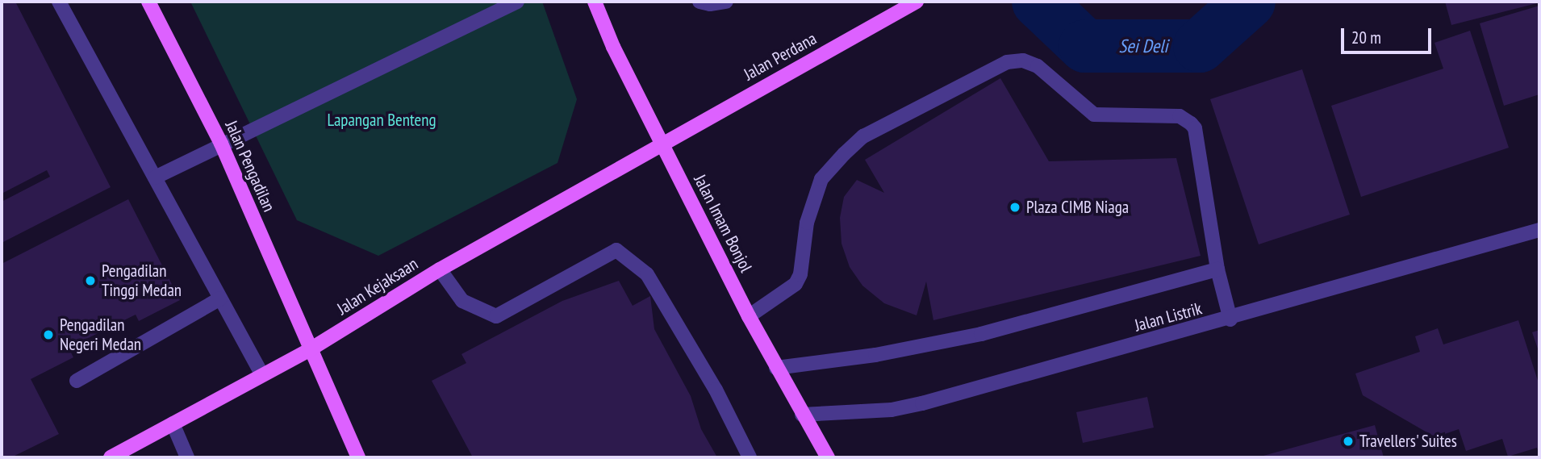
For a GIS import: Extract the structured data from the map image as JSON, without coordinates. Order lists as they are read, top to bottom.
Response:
{
  "streets": {
    "main road": [
      "Jalan Perdana",
      "Jalan Pengadilan",
      "Jalan Imam Bonjol",
      "Jalan Kejaksaan"
    ],
    "street": ["Jalan Listrik"]
  },
  "crossings": [
    ["Jalan Perdana", "Jalan Imam Bonjol"],
    ["Jalan Perdana", "Jalan Kejaksaan"],
    ["Jalan Pengadilan", "Jalan Kejaksaan"],
    ["Jalan Imam Bonjol", "Jalan Kejaksaan"],
    ["Jalan Imam Bonjol", "Jalan Listrik"]
  ],
  "water": ["Sei Deli"],
  "parks": ["Lapangan Benteng"],
  "places": [
    "Plaza CIMB Niaga",
    "Pengadilan Tinggi Medan",
    "Pengadilan Negeri Medan",
    "Travellers' Suites"
  ],
  "scale_bar": "20 m"
}
